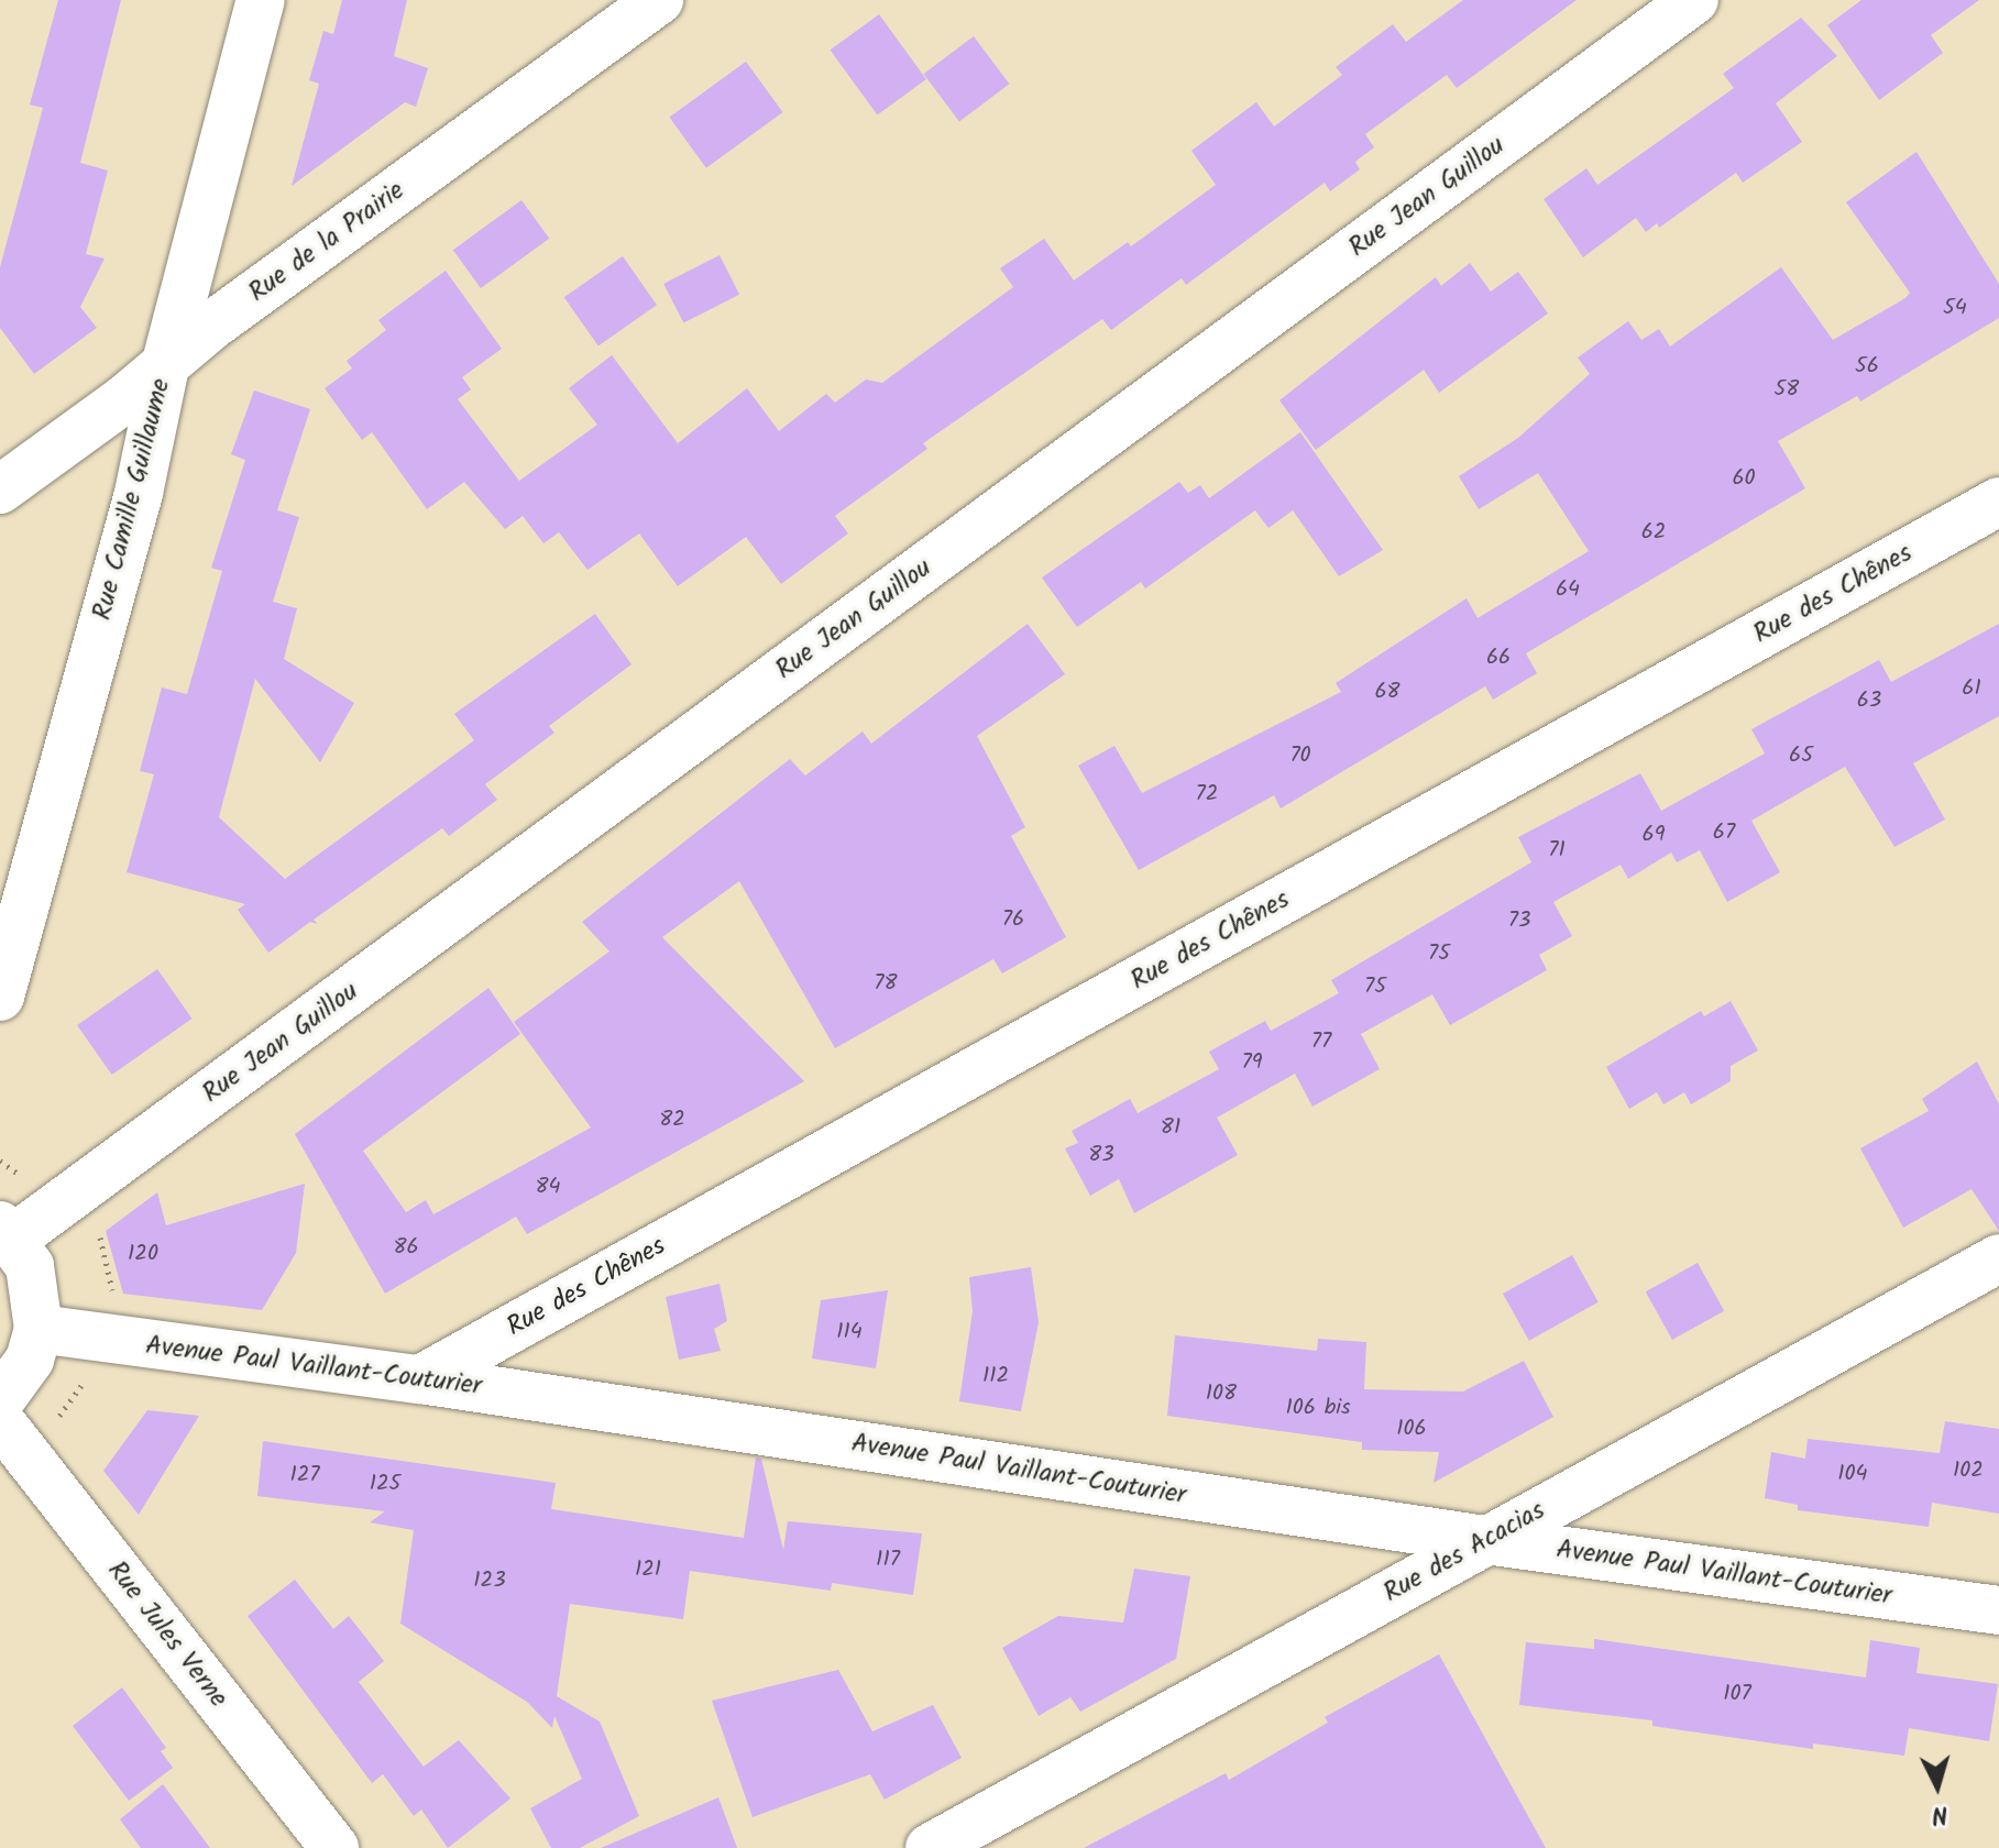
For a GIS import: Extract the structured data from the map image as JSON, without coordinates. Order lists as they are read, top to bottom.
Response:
{
  "streets": {
    "street": [
      "Rue Jean Guillou",
      "Rue de la Prairie",
      "Rue Camille Guillaume",
      "Rue des Chênes",
      "Avenue Paul Vaillant-Couturier",
      "Rue des Acacias",
      "Rue Jules Verne"
    ]
  },
  "crossings": [
    ["Rue de la Prairie", "Rue Camille Guillaume"],
    ["Rue des Chênes", "Avenue Paul Vaillant-Couturier"],
    ["Avenue Paul Vaillant-Couturier", "Rue des Acacias"]
  ],
  "house_numbers": [
    "54",
    "56",
    "58",
    "60",
    "62",
    "64",
    "66",
    "61",
    "68",
    "63",
    "70",
    "65",
    "72",
    "67",
    "69",
    "71",
    "76",
    "73",
    "75",
    "78",
    "75",
    "77",
    "79",
    "82",
    "81",
    "83",
    "84",
    "86",
    "120",
    "114",
    "112",
    "108",
    "106 bis",
    "106",
    "102",
    "104",
    "127",
    "125",
    "117",
    "121",
    "123",
    "107"
  ],
  "north": "bottom"
}
